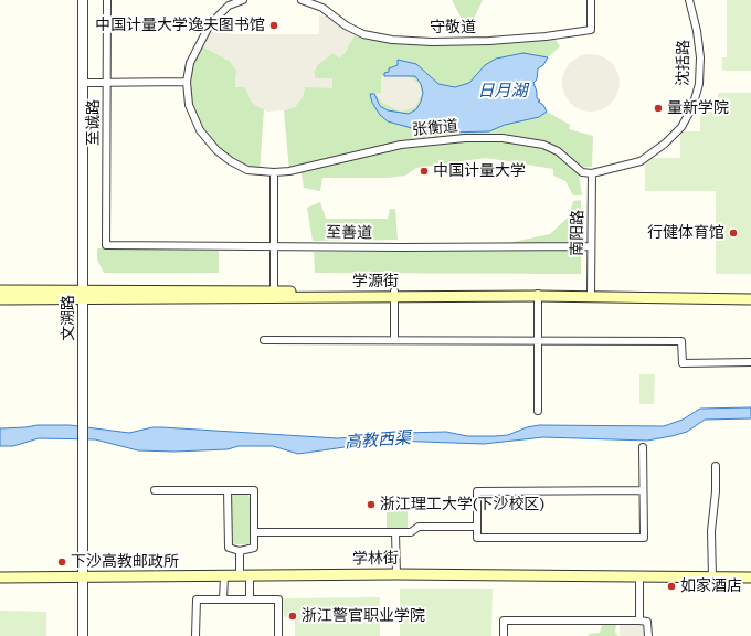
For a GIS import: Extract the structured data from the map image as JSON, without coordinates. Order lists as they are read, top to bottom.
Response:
{
  "streets": {
    "main road": ["学源街", "学林街"],
    "street": [
      "守敬道",
      "沈括路",
      "至诚路",
      "张衡道",
      "至善道",
      "南阳路",
      "文溯路"
    ]
  },
  "crossings": [
    ["沈括路", "张衡道"],
    ["沈括路", "南阳路"],
    ["至诚路", "至善道"],
    ["张衡道", "南阳路"],
    ["至善道", "南阳路"],
    ["南阳路", "学源街"],
    ["学源街", "文溯路"],
    ["文溯路", "学林街"]
  ],
  "water": ["日月湖", "高教西渠"],
  "places": [
    "中国计量大学逸夫图书馆",
    "量新学院",
    "中国计量大学",
    "行健体育馆",
    "浙江理工大学(下沙校区)",
    "下沙高教邮政所",
    "如家酒店",
    "浙江警官职业学院"
  ]
}
